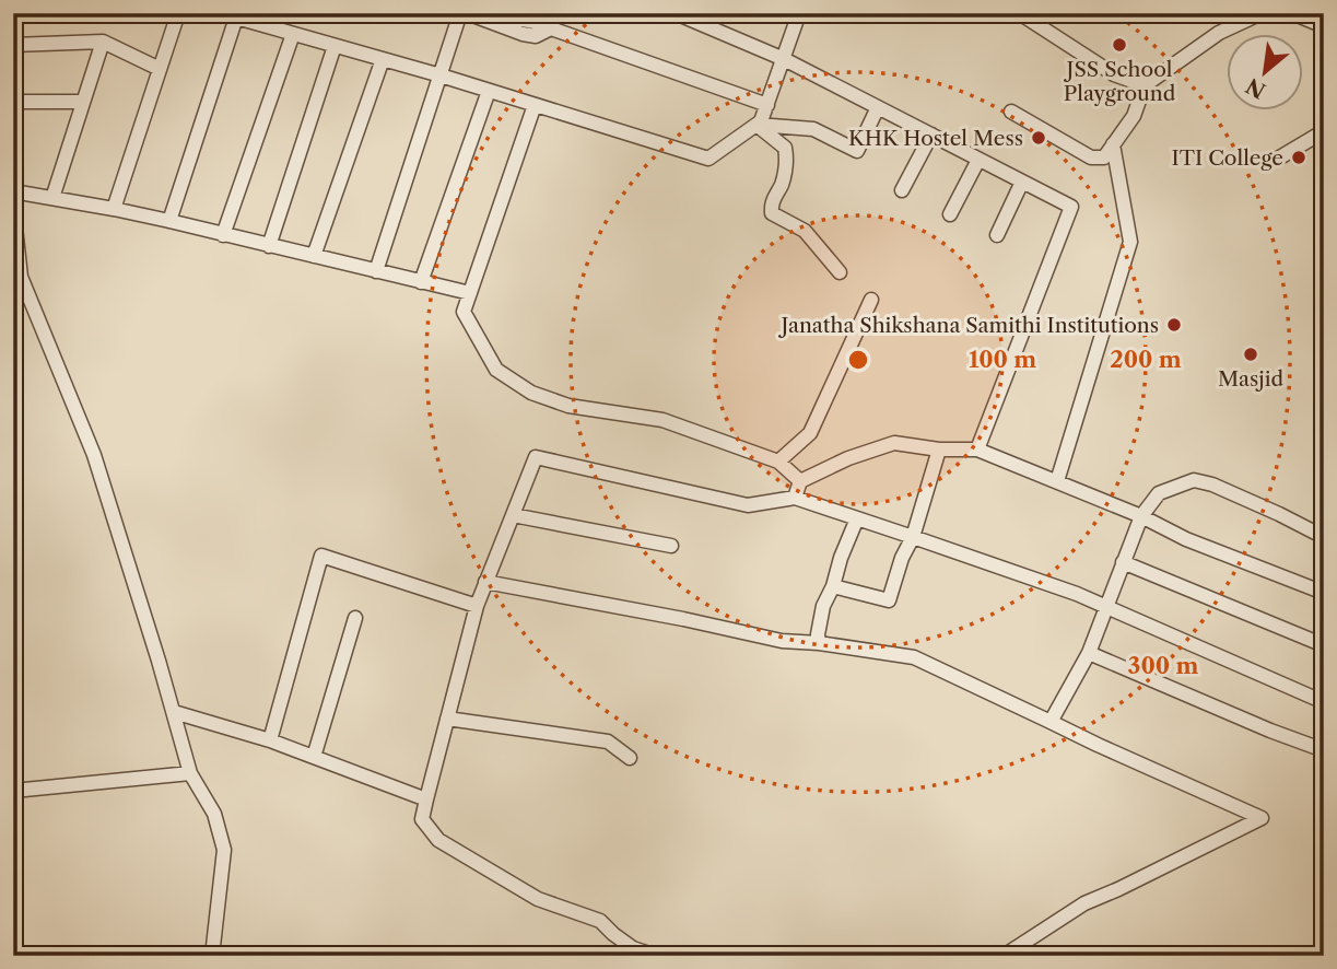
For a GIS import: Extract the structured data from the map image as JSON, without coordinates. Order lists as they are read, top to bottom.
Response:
{
  "places": [
    "JSS School Playground",
    "KHK Hostel Mess",
    "ITI College",
    "Janatha Shikshana Samithi Institutions",
    "Masjid"
  ],
  "north": "bottom left",
  "rings": ["100 m", "200 m", "300 m"]
}
